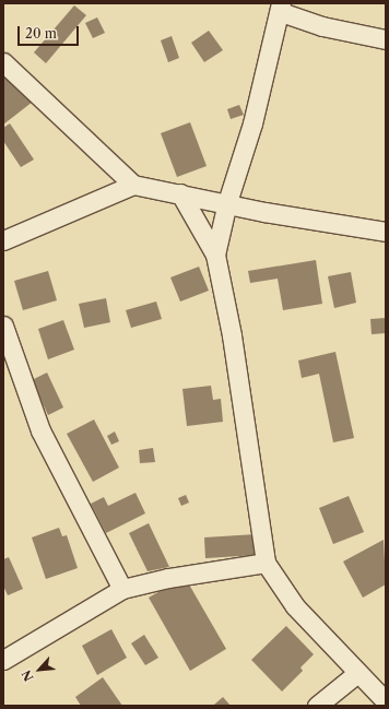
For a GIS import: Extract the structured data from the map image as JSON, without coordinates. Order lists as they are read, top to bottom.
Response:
{
  "scale_bar": "20 m",
  "north": "bottom left"
}
